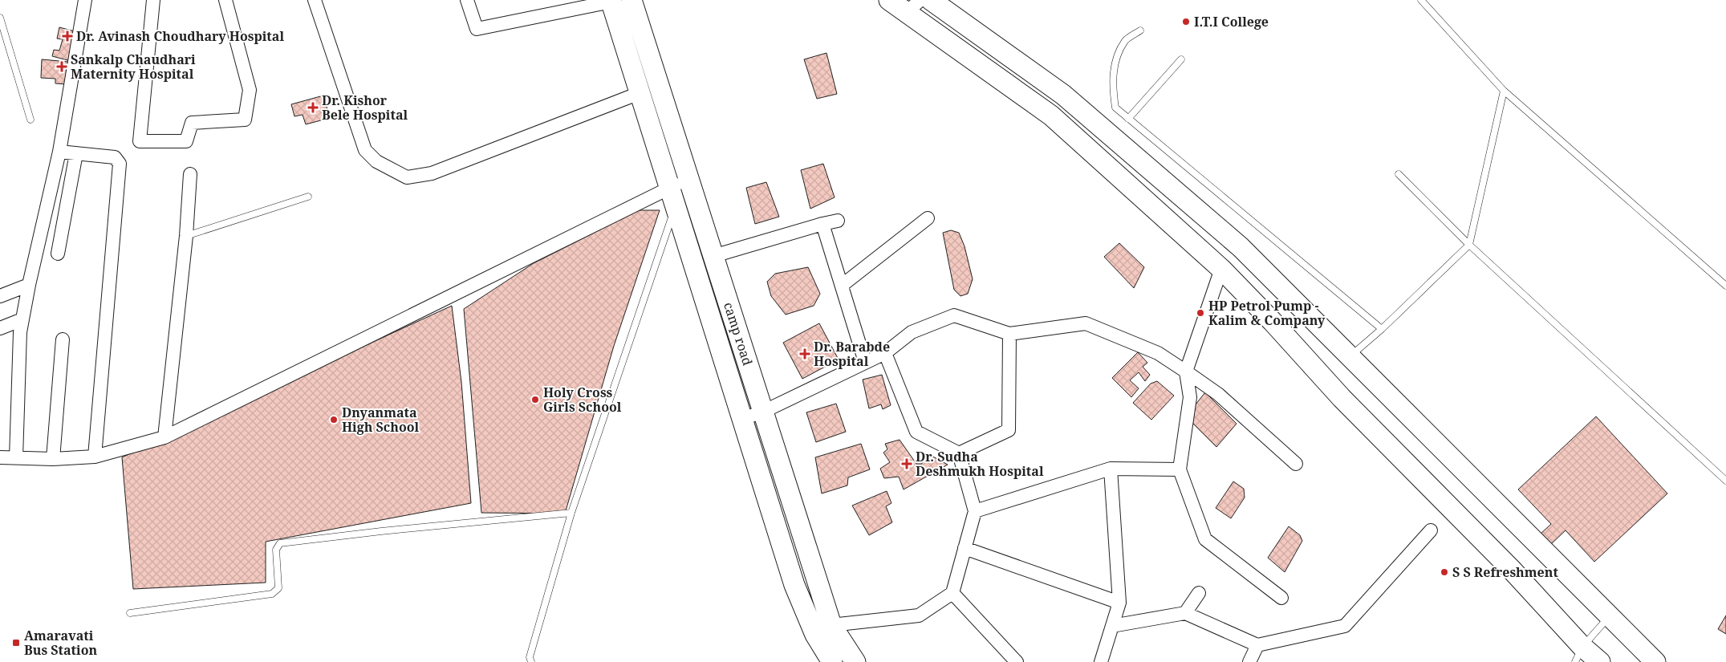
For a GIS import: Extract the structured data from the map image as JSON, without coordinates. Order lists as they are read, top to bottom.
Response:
{
  "streets": {
    "main road": ["camp road"]
  },
  "places": {
    "other": [
      "I.T.I College",
      "HP Petrol Pump - Kalim & Company",
      "Holy Cross Girls School",
      "Dnyanmata High School",
      "S S Refreshment"
    ],
    "health": [
      "Dr. Avinash Choudhary Hospital",
      "Sankalp Chaudhari Maternity Hospital",
      "Dr. Kishor Bele Hospital",
      "Dr. Barabde Hospital",
      "Dr. Sudha Deshmukh Hospital"
    ],
    "transit": ["Amaravati Bus Station"]
  }
}
